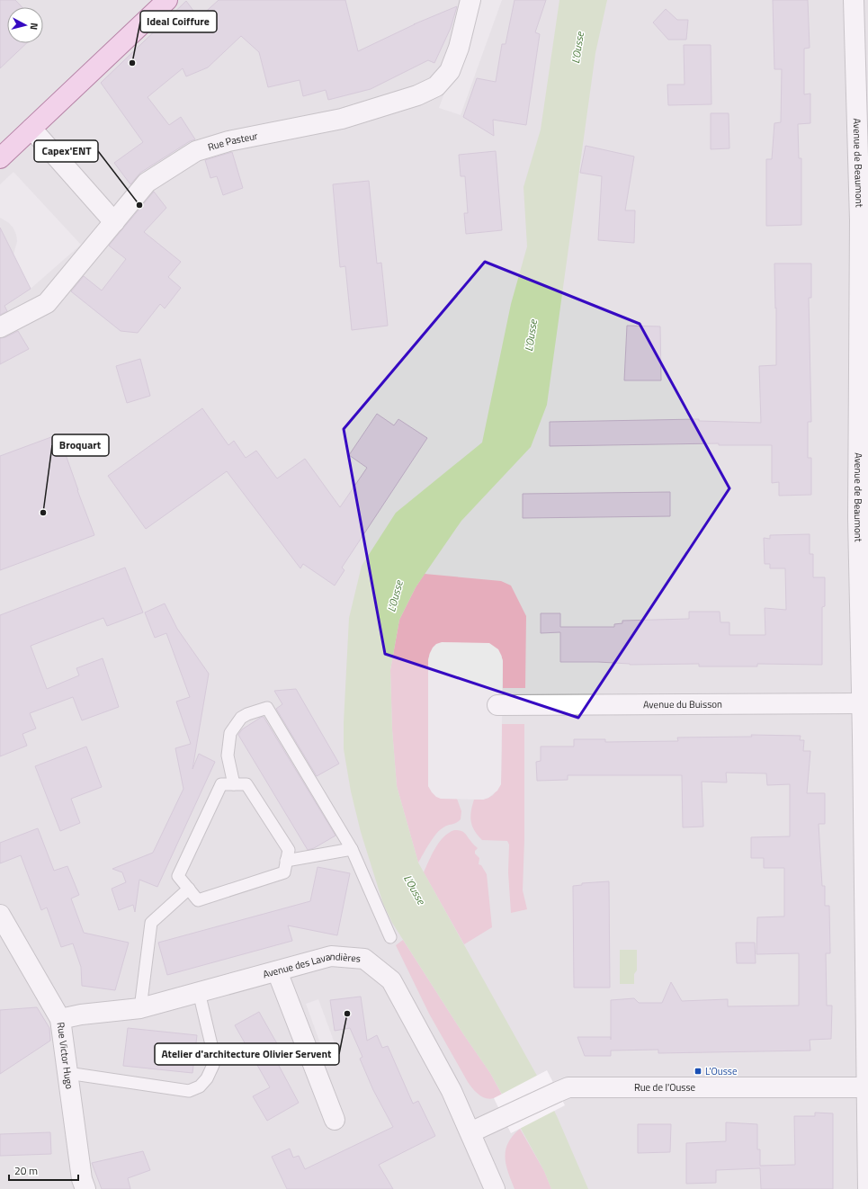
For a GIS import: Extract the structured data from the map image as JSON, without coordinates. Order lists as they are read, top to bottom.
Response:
{
  "streets": {
    "street": [
      "Rue Pasteur",
      "Avenue de Beaumont",
      "Avenue du Buisson",
      "Avenue des Lavandières",
      "Rue Victor Hugo",
      "Rue de l'Ousse"
    ]
  },
  "crossings": [
    ["Avenue de Beaumont", "Avenue du Buisson"],
    ["Avenue de Beaumont", "Rue de l'Ousse"],
    ["Avenue des Lavandières", "Rue Victor Hugo"],
    ["Avenue des Lavandières", "Rue de l'Ousse"]
  ],
  "water": ["L'Ousse"],
  "places": {
    "other": [
      "Ideal Coiffure",
      "Capex'ENT",
      "Broquart",
      "Atelier d'architecture Olivier Servent"
    ],
    "transit": ["L'Ousse"]
  },
  "scale_bar": "20 m",
  "north": "right"
}
